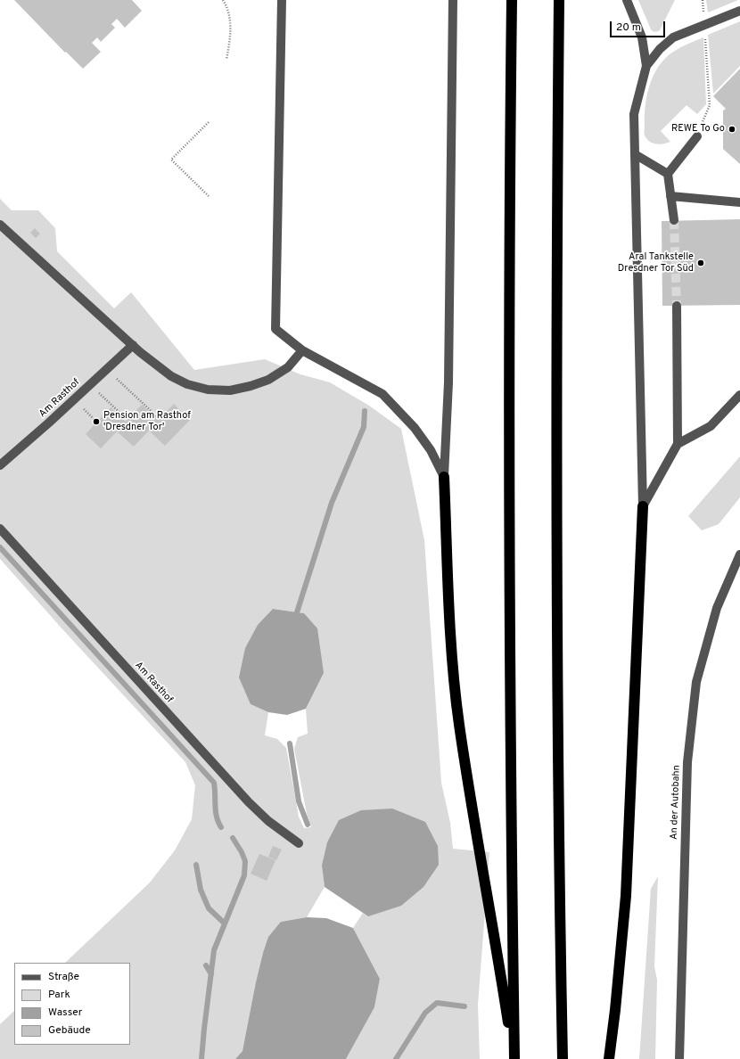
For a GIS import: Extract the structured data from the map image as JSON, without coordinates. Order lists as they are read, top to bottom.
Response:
{
  "streets": {
    "lane": ["Am Rasthof", "An der Autobahn"]
  },
  "places": ["REWE To Go", "Aral Tankstelle Dresdner Tor Süd", "Pension am Rasthof 'Dresdner Tor'"],
  "legend": [
    "Straße",
    "Park",
    "Wasser",
    "Gebäude"
  ],
  "scale_bar": "20 m"
}
